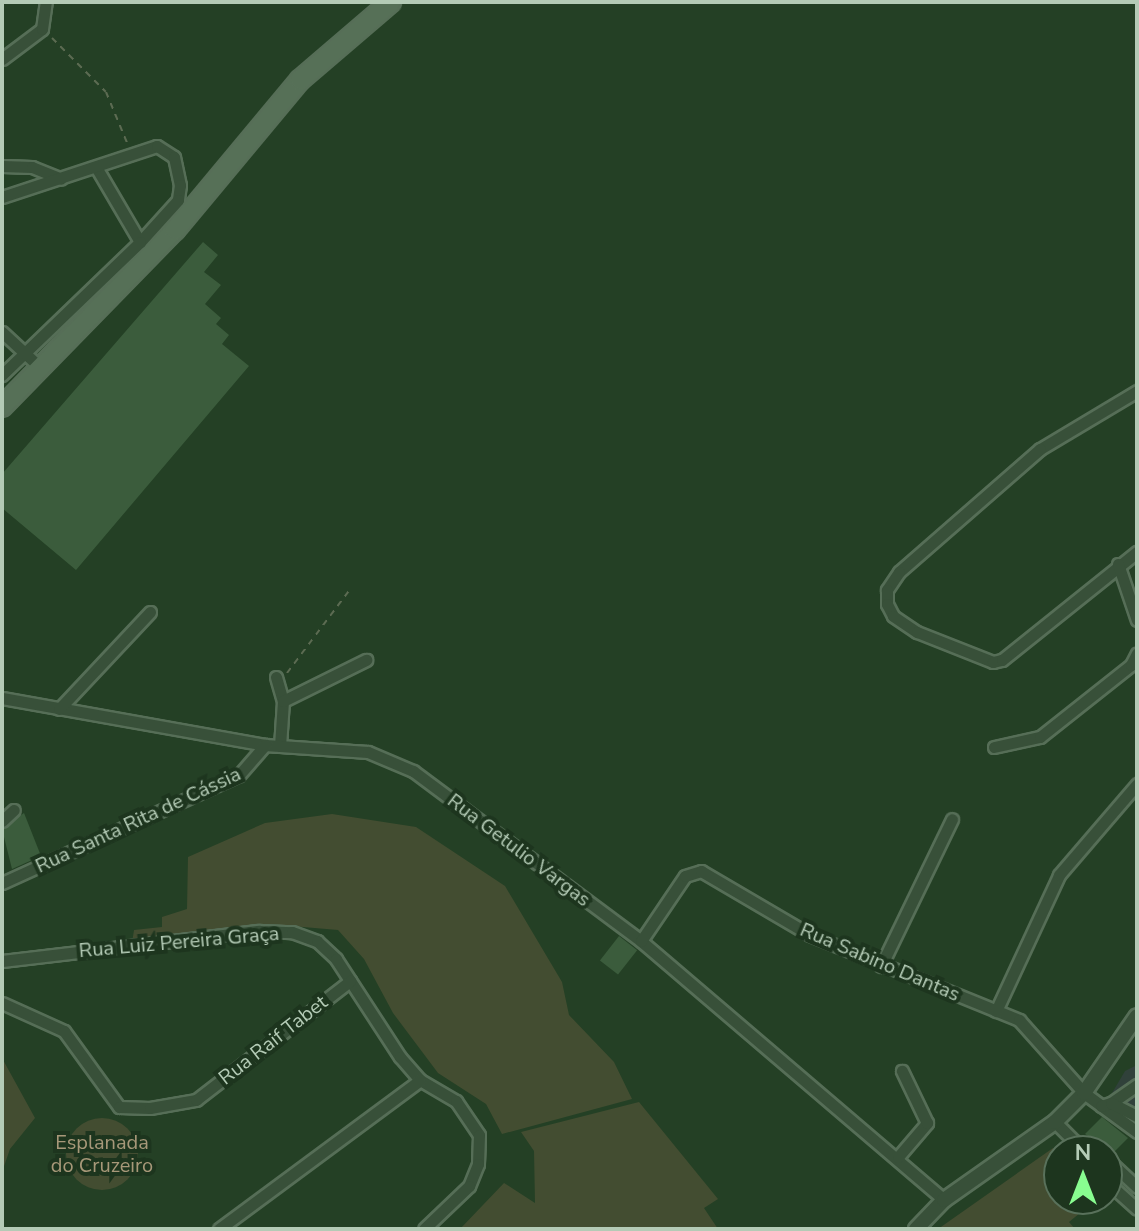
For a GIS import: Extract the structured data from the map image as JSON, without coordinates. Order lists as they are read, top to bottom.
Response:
{
  "streets": {
    "street": [
      "Rua Santa Rita de Cássia",
      "Rua Getulio Vargas",
      "Rua Luiz Pereira Graça",
      "Rua Sabino Dantas",
      "Rua Raif Tabet"
    ]
  },
  "crossings": [
    ["Rua Santa Rita de Cássia", "Rua Getulio Vargas"],
    ["Rua Getulio Vargas", "Rua Sabino Dantas"],
    ["Rua Luiz Pereira Graça", "Rua Raif Tabet"]
  ],
  "parks": ["Esplanada do Cruzeiro"],
  "north": "top"
}
